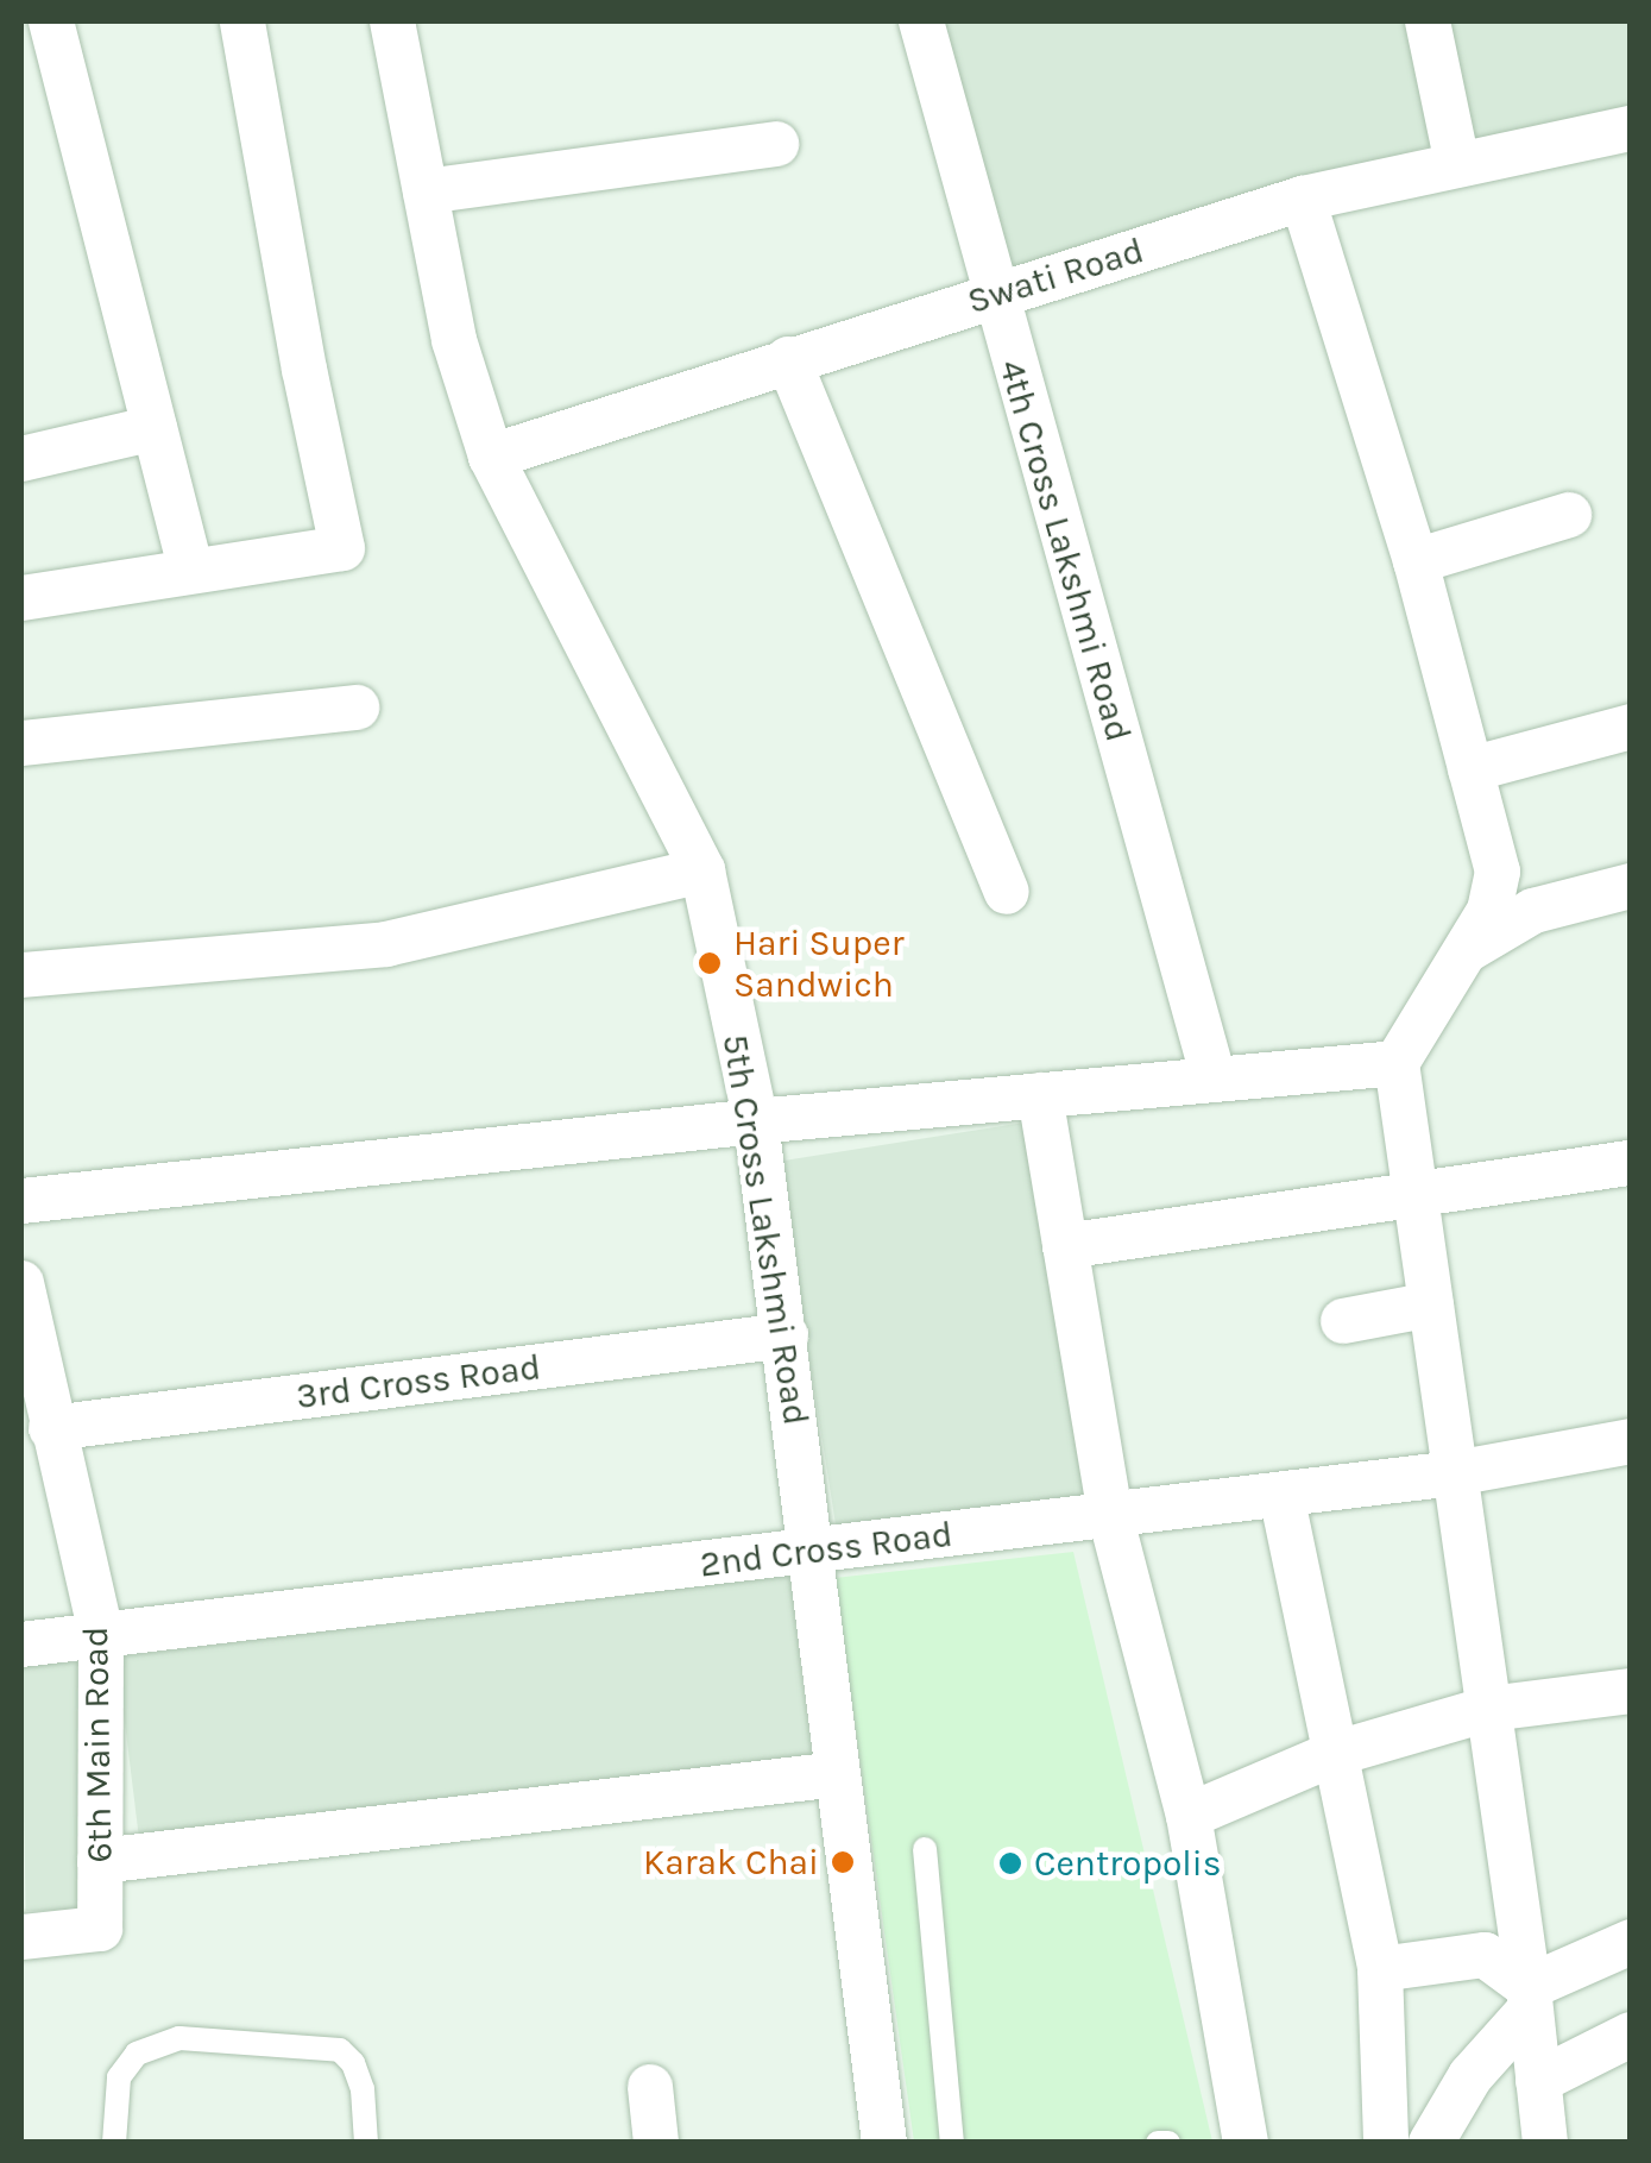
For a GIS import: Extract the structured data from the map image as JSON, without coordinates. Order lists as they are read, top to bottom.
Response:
{
  "streets": {
    "street": [
      "Swati Road",
      "4th Cross Lakshmi Road",
      "5th Cross Lakshmi Road",
      "3rd Cross Road",
      "2nd Cross Road",
      "6th Main Road"
    ]
  },
  "crossings": [
    ["Swati Road", "4th Cross Lakshmi Road"],
    ["Swati Road", "5th Cross Lakshmi Road"],
    ["5th Cross Lakshmi Road", "3rd Cross Road"],
    ["5th Cross Lakshmi Road", "2nd Cross Road"],
    ["3rd Cross Road", "6th Main Road"],
    ["2nd Cross Road", "6th Main Road"]
  ],
  "places": ["Hari Super Sandwich", "Karak Chai", "Centropolis"]
}
